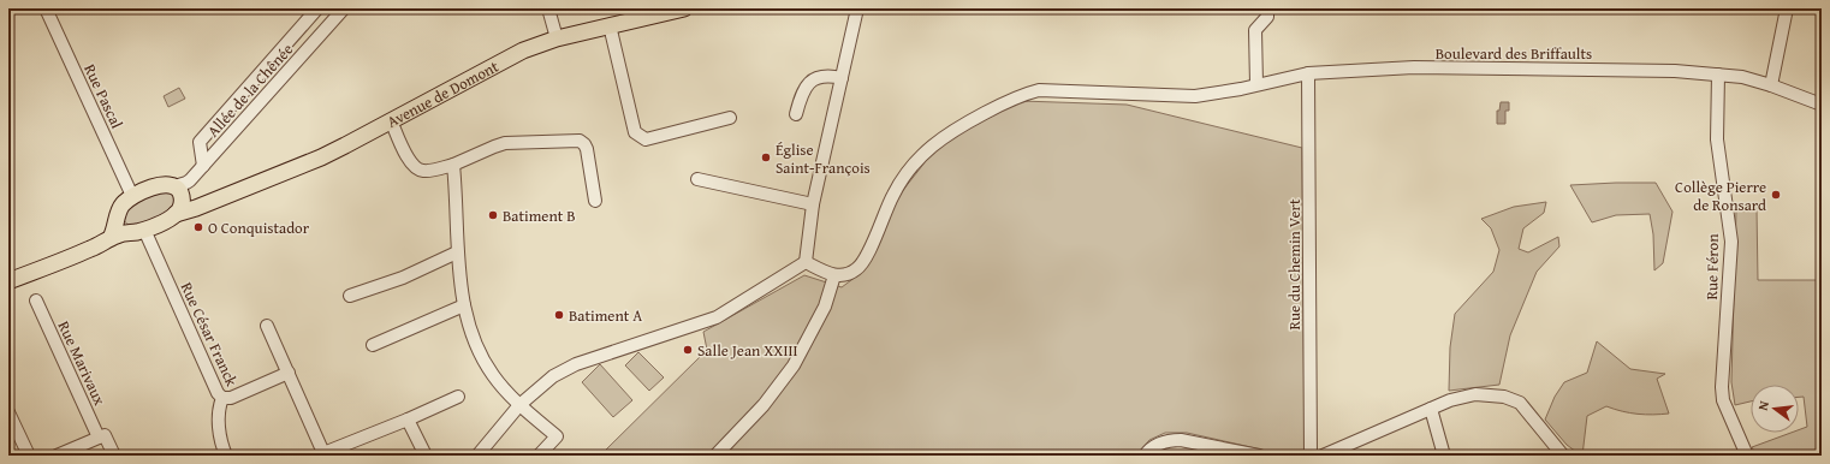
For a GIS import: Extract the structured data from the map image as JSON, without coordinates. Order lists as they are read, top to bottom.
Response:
{
  "streets": {
    "main road": ["Avenue de Domont"],
    "street": [
      "Boulevard des Briffaults",
      "Allée de la Chênée",
      "Rue Pascal",
      "Rue du Chemin Vert",
      "Rue Féron",
      "Rue César Franck",
      "Rue Marivaux"
    ]
  },
  "crossings": [
    ["Boulevard des Briffaults", "Rue du Chemin Vert"],
    ["Boulevard des Briffaults", "Rue Féron"],
    ["Avenue de Domont", "Rue César Franck"]
  ],
  "places": [
    "Église Saint-François",
    "Collège Pierre de Ronsard",
    "Batiment B",
    "O Conquistador",
    "Batiment A",
    "Salle Jean XXIII"
  ],
  "north": "left"
}
